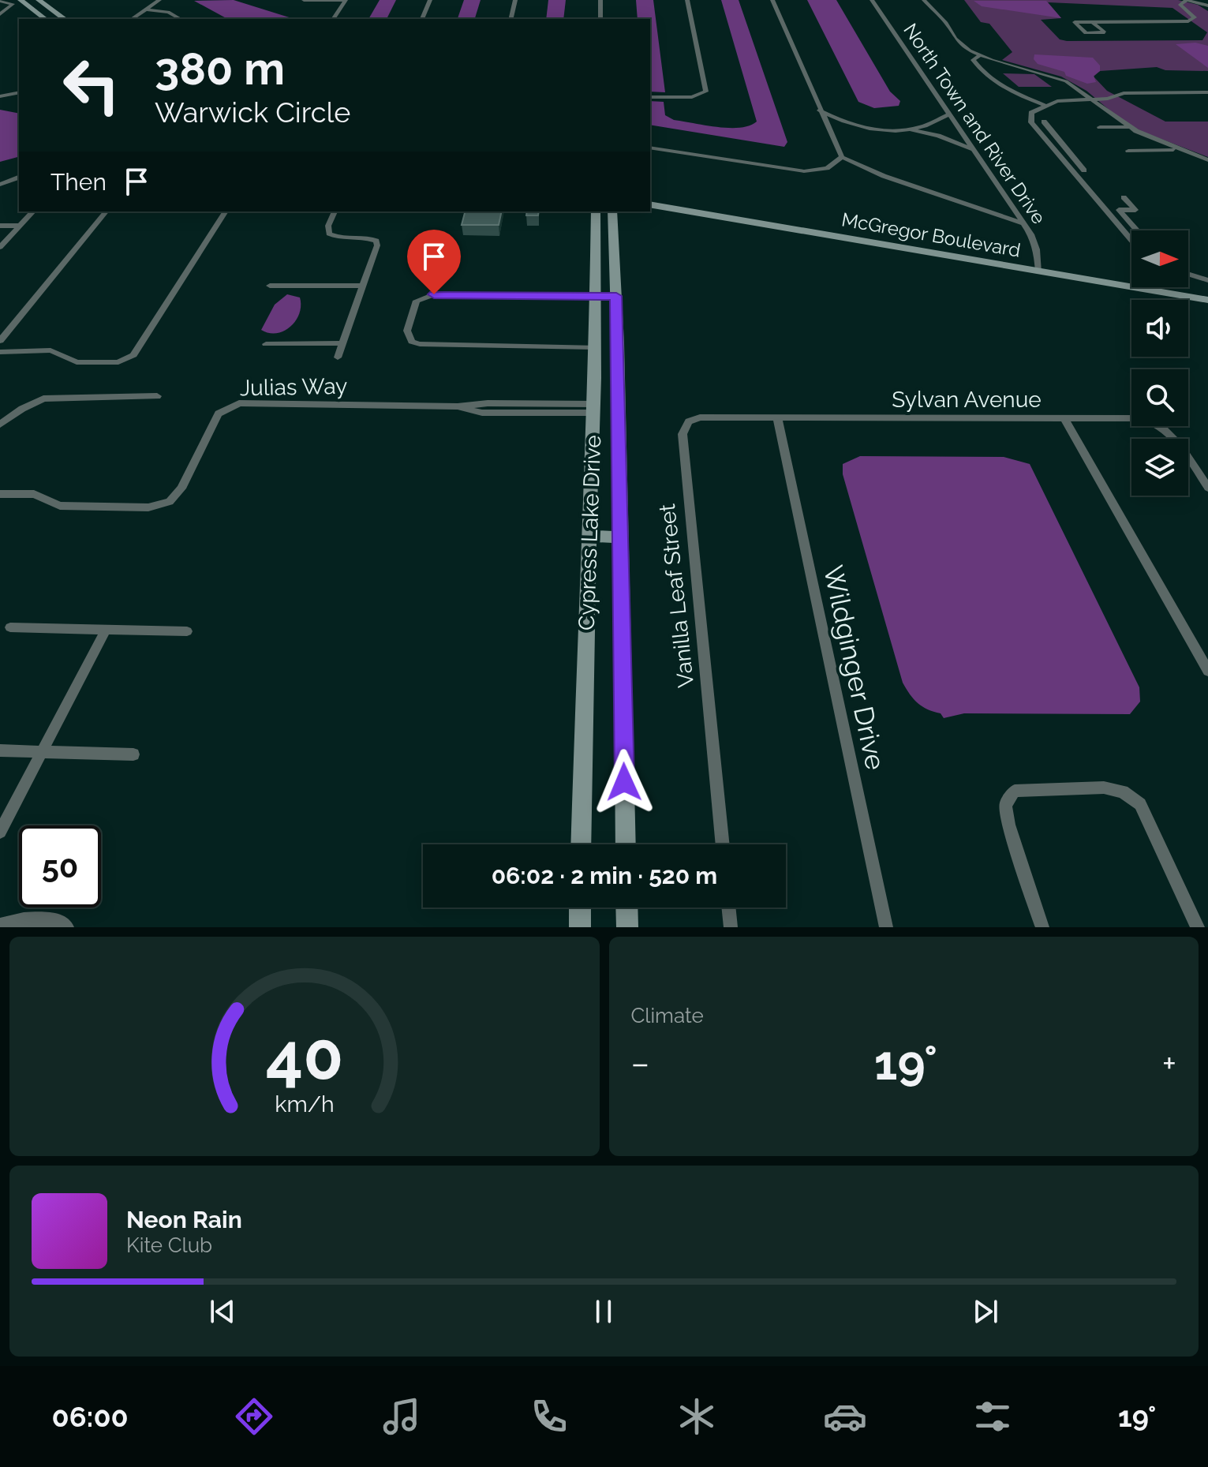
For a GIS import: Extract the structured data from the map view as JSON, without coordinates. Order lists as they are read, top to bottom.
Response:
{
  "streets": {
    "main road": ["McGregor Boulevard", "Cypress Lake Drive"],
    "street": [
      "North Town and River Drive",
      "Julias Way",
      "Sylvan Avenue",
      "Vanilla Leaf Street",
      "Wildginger Drive"
    ]
  },
  "crossings": [
    ["North Town and River Drive", "McGregor Boulevard"],
    ["Julias Way", "Cypress Lake Drive"],
    ["Sylvan Avenue", "Vanilla Leaf Street"],
    ["Sylvan Avenue", "Wildginger Drive"],
    ["Vanilla Leaf Street", "Wildginger Drive"]
  ],
  "north": "right",
  "page": {
    "turn": ["380 m", "Warwick Circle"],
    "then": "Then",
    "limit": "50",
    "trip": "06:02 · 2 min · 520 m",
    "tile": "Climate",
    "heat": ["−", "19°", "+"],
    "song": ["Neon Rain", "Kite Club"],
    "tabs": ["06:00", "19°"],
    "gauge": ["40", "km/h"]
  }
}
